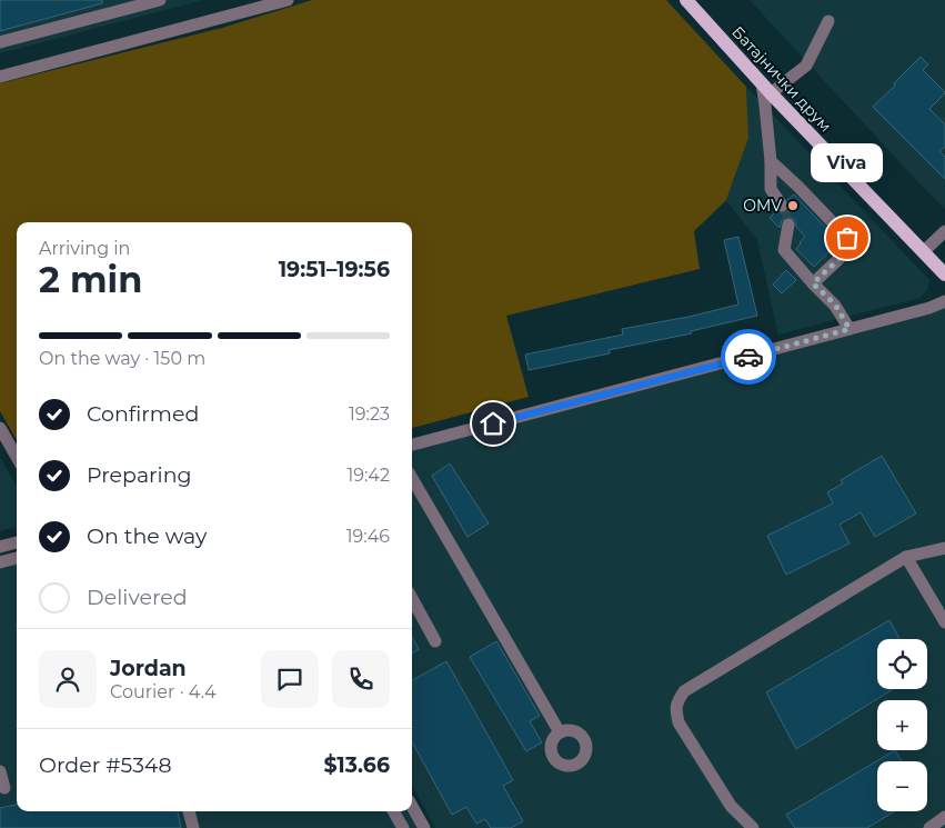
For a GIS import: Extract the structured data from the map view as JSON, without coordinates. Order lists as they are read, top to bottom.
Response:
{
  "streets": {
    "main road": ["Батајнички друм"]
  },
  "places": ["OMV", "Viva"],
  "page": {
    "bubble": "Viva",
    "heading": ["2 min", "Arriving in", "19:51–19:56"],
    "panel": [
      "Jordan",
      "Courier · 4.4",
      "Order #5348",
      "$13.66"
    ],
    "bar": "On the way · 150 m",
    "list": [
      ["Confirmed", "19:23"],
      ["Preparing", "19:42"],
      ["On the way", "19:46"],
      "Delivered"
    ],
    "map_buttons": ["+", "−"]
  }
}
